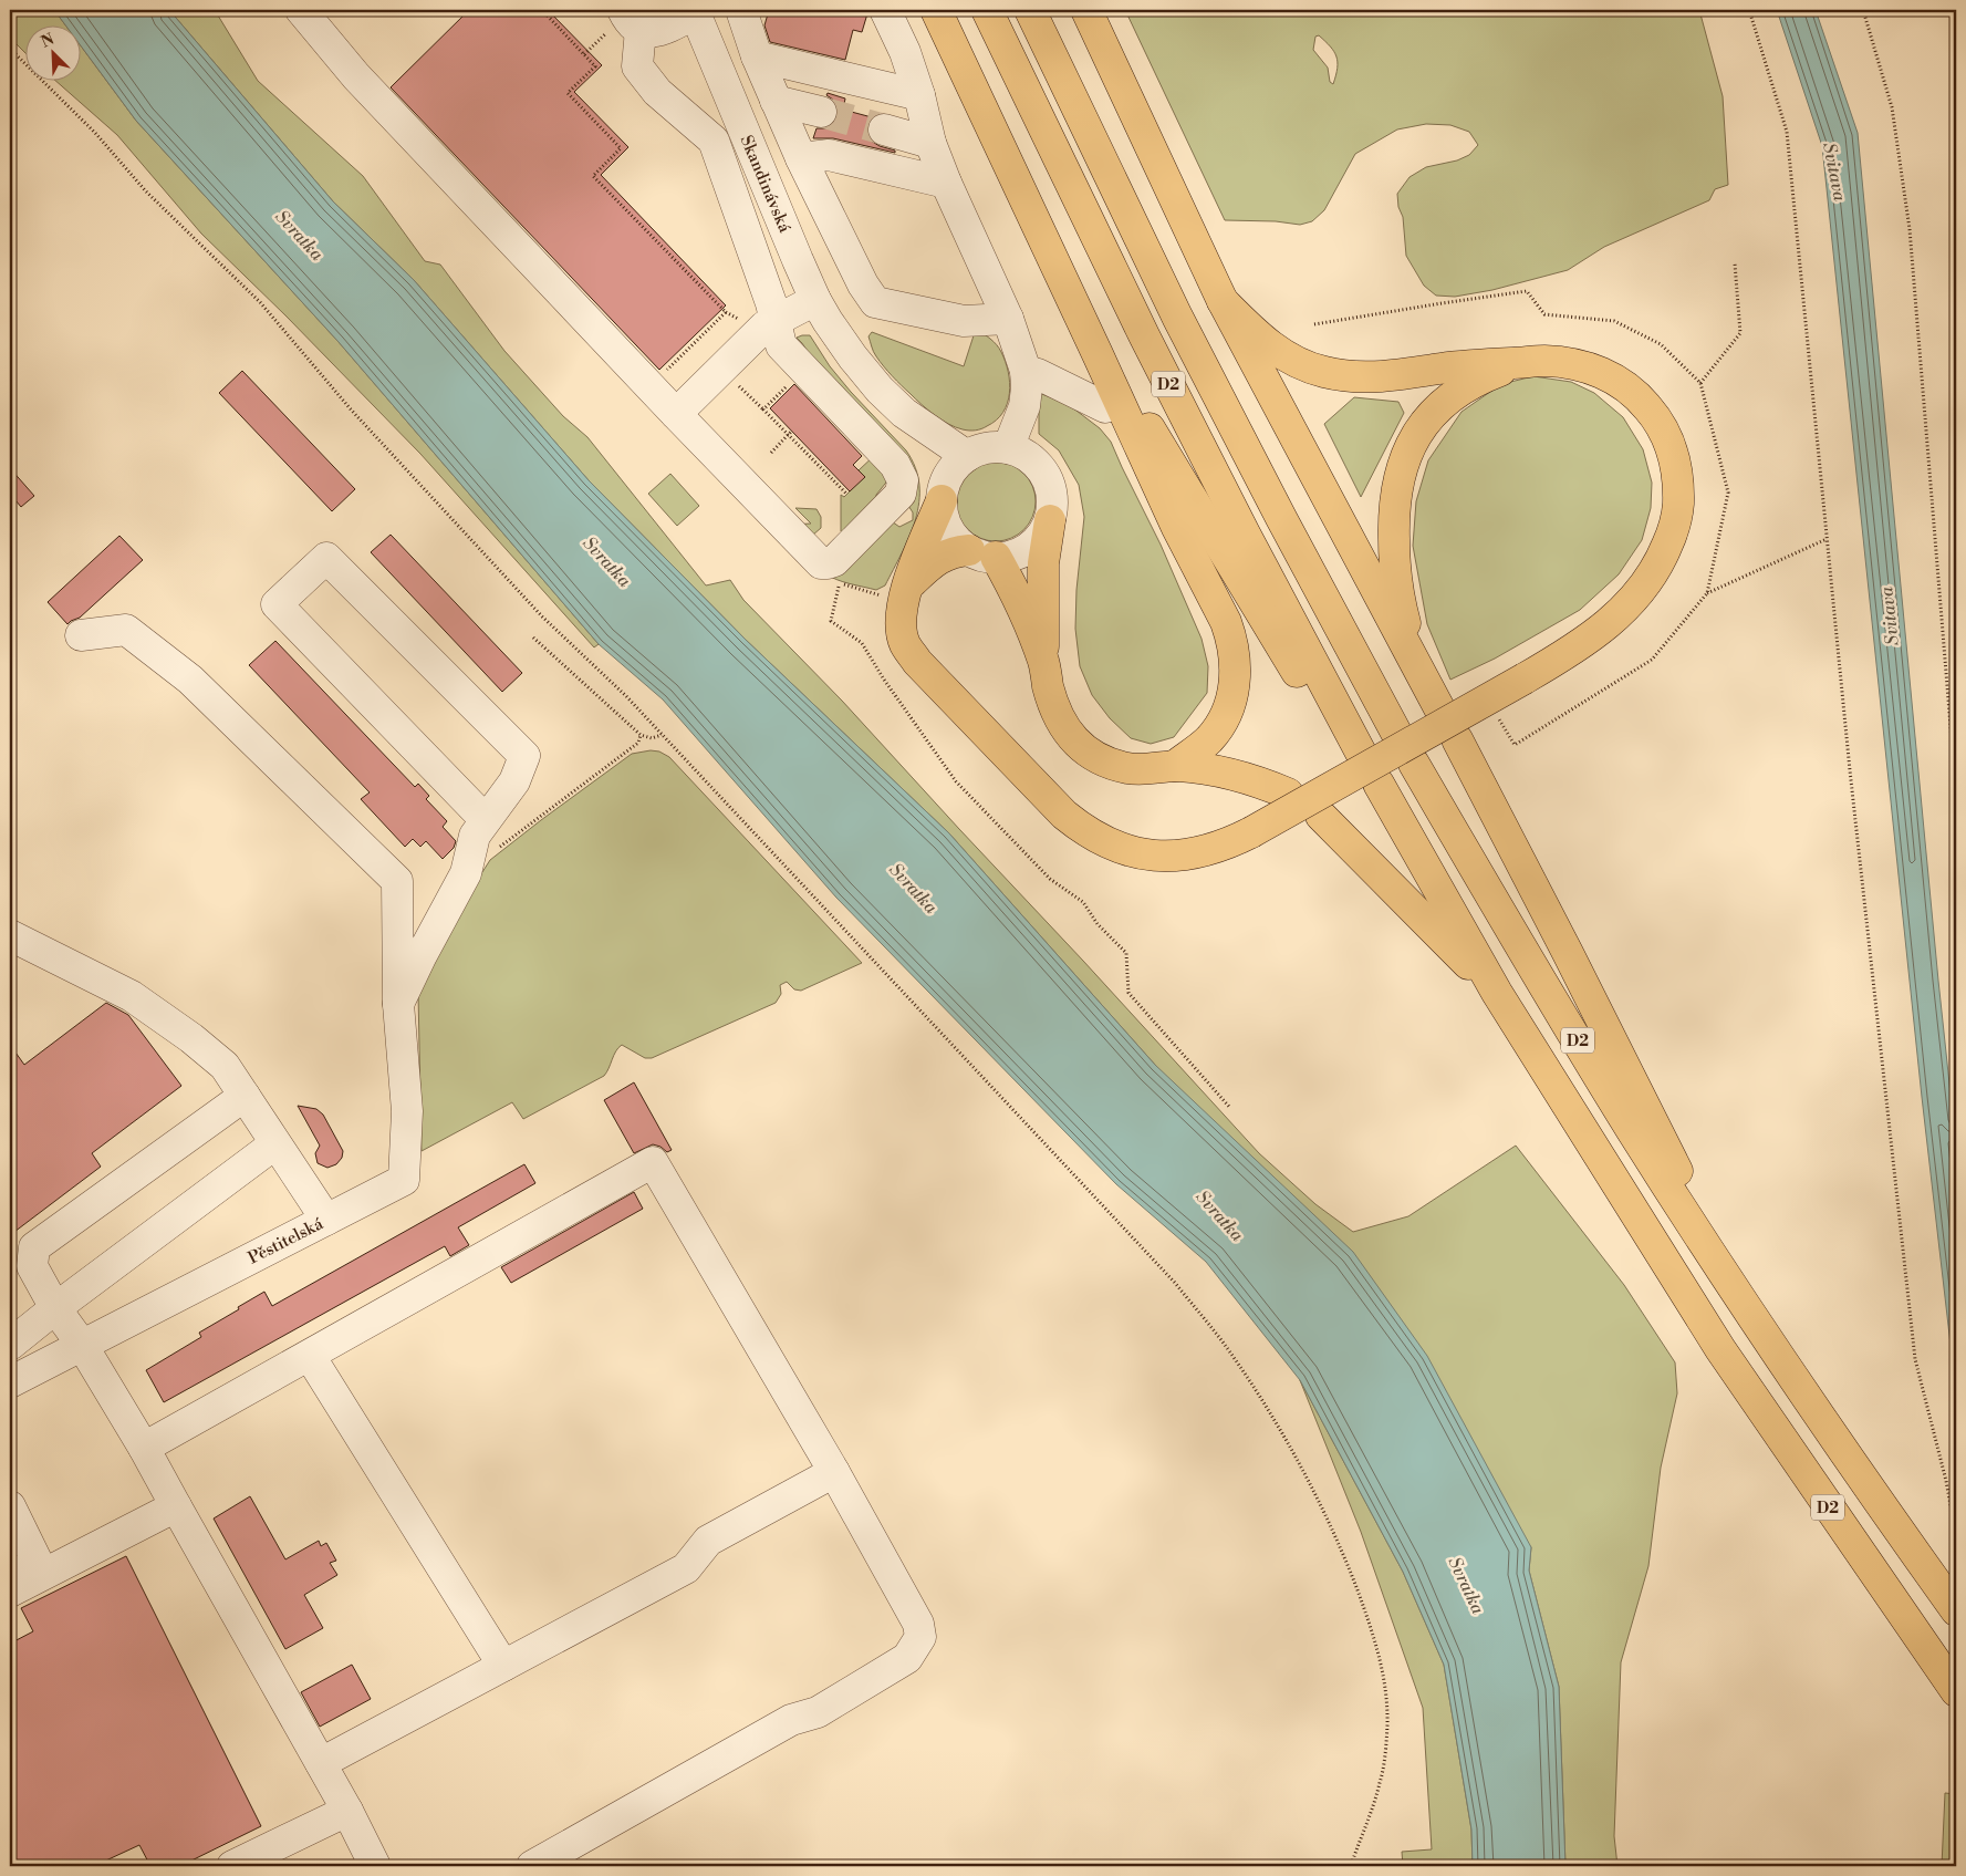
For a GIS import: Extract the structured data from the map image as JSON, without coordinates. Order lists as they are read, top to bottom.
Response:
{
  "streets": {
    "highway": ["D2"],
    "street": ["Skandinávská", "Pěstitelská"]
  },
  "water": ["Svitava", "Svratka"],
  "north": "top left"
}
